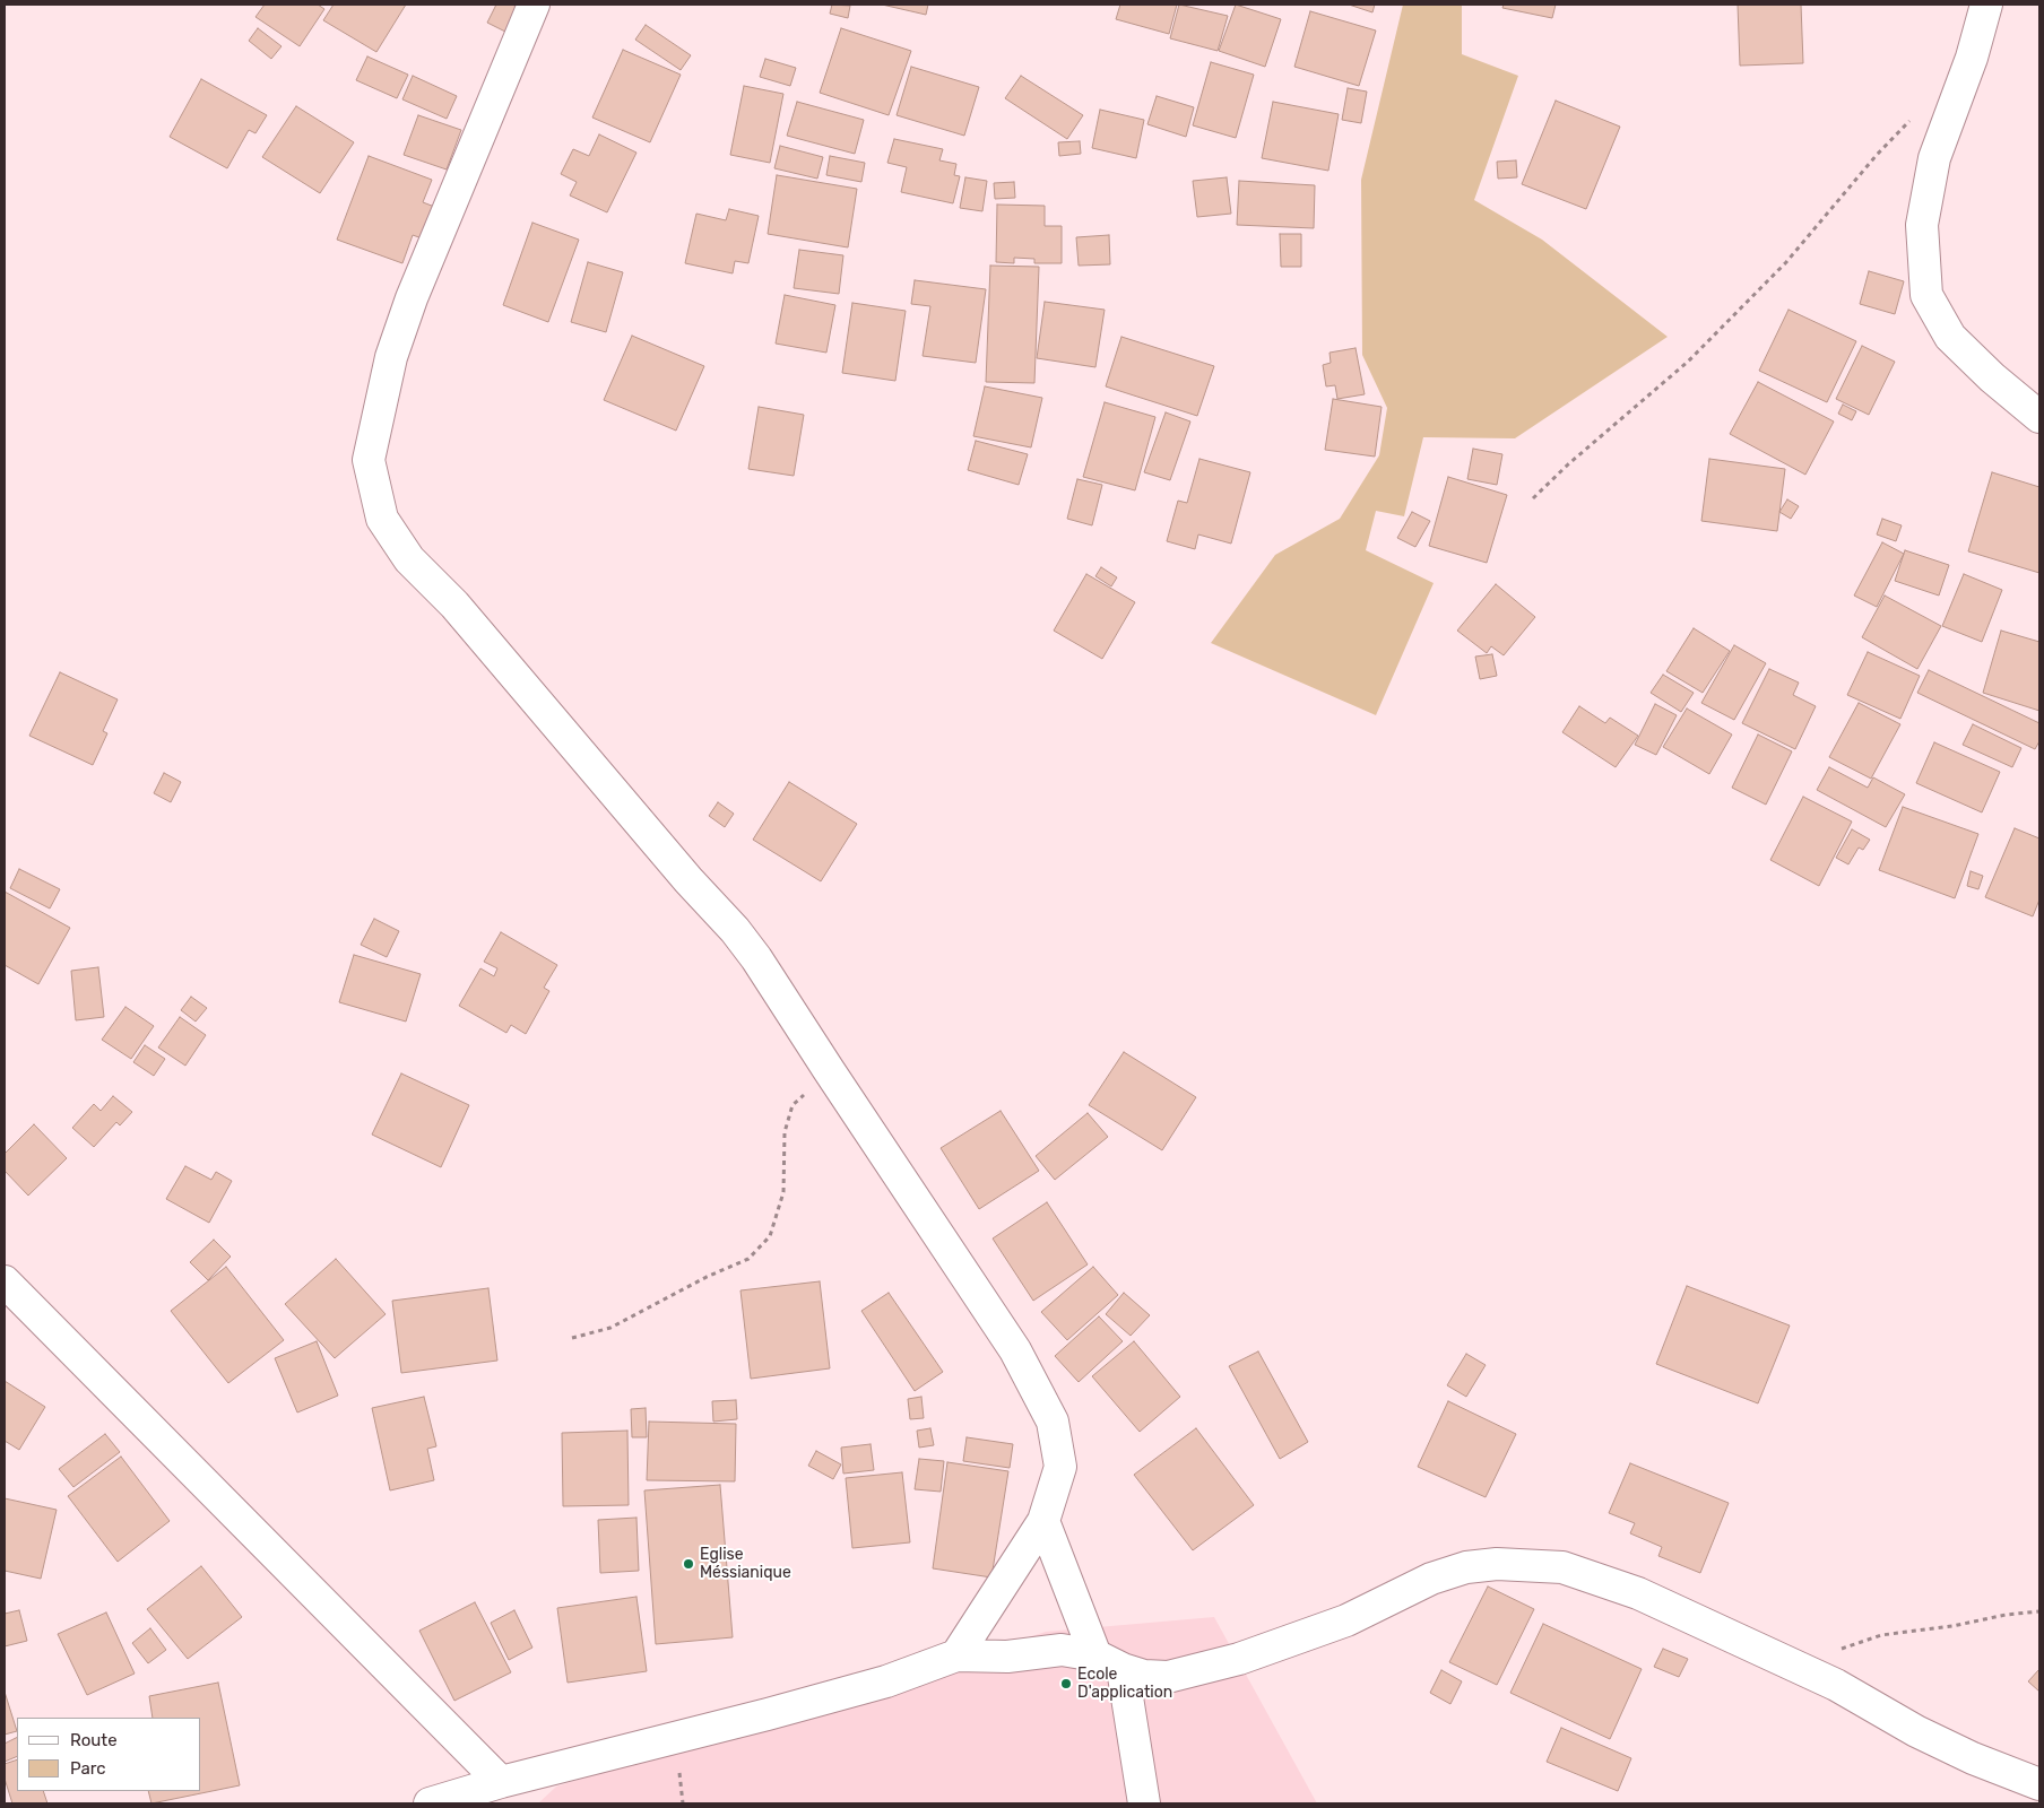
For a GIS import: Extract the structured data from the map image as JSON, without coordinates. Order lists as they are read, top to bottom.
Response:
{
  "places": ["Eglise Méssianique", "Ecole D'application"],
  "legend": ["Route", "Parc"]
}
